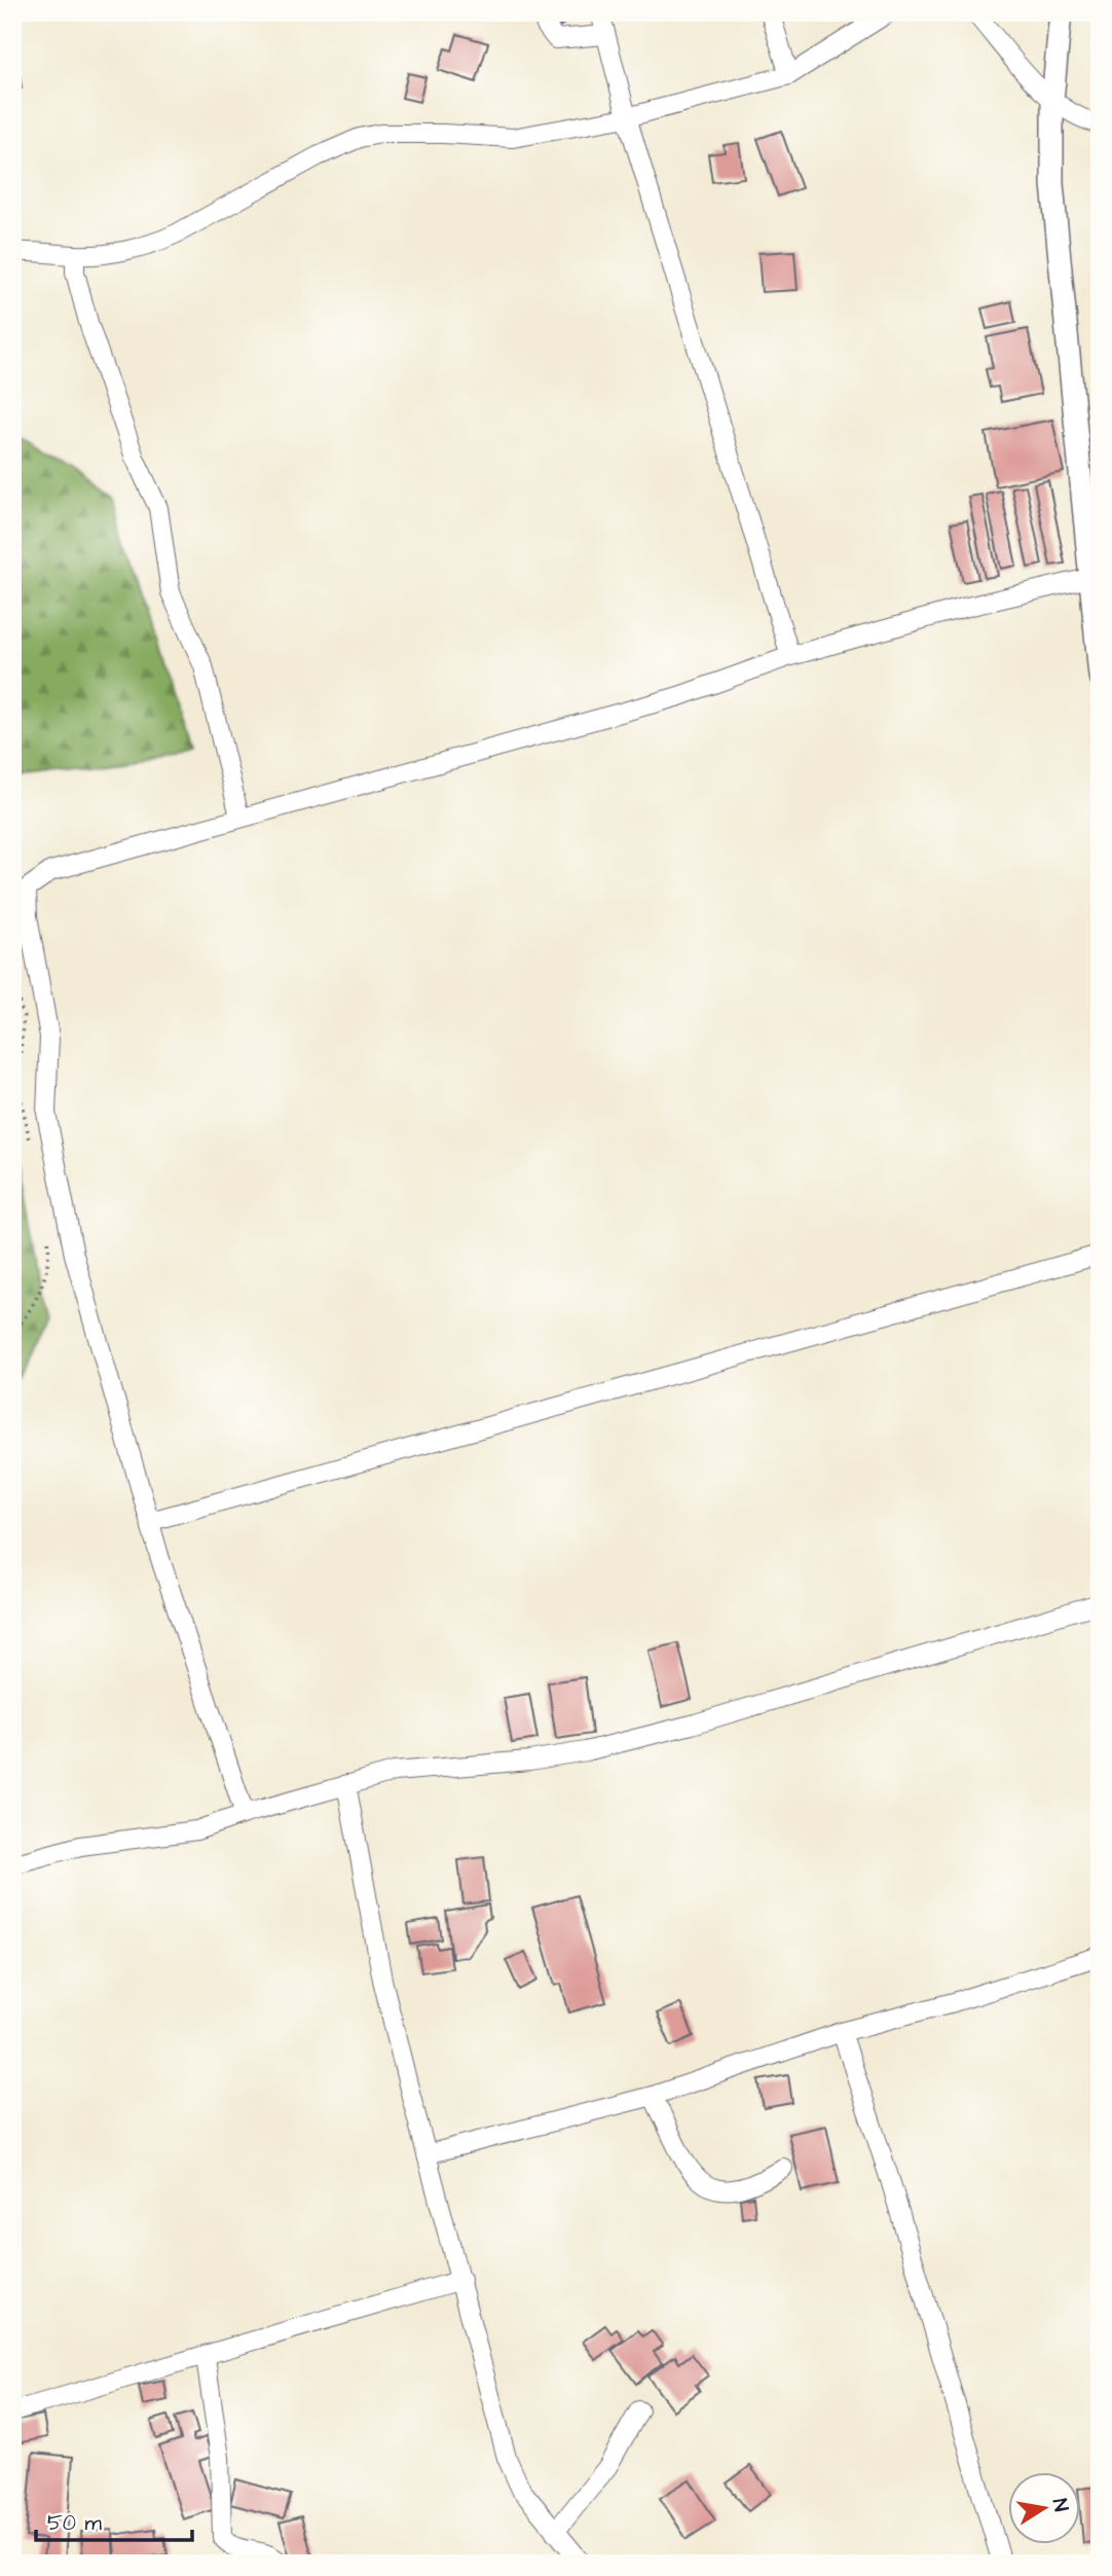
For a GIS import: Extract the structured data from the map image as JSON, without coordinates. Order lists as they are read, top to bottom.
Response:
{
  "scale_bar": "50 m",
  "north": "right"
}
